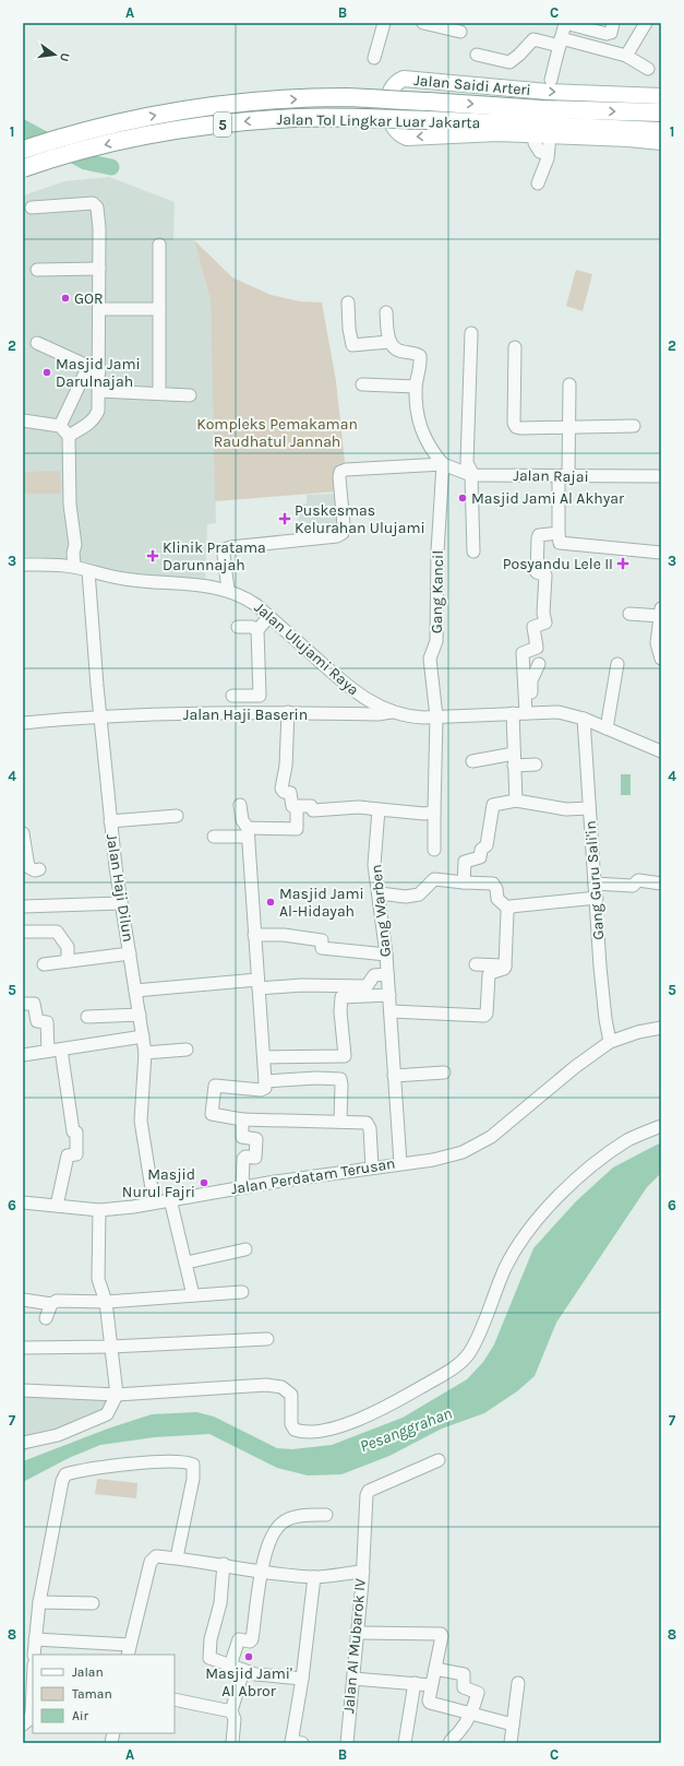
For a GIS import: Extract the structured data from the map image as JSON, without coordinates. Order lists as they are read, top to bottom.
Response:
{
  "streets": {
    "highway": ["Jalan Tol Lingkar Luar Jakarta", "5"],
    "main road": ["Jalan Saidi Arteri"],
    "street": [
      "Jalan Rajai",
      "Gang Kancil",
      "Jalan Ulujami Raya",
      "Jalan Haji Baserin",
      "Gang Guru Sali'in",
      "Jalan Haji Dilun",
      "Gang Warben",
      "Jalan Perdatam Terusan",
      "Jalan Al Mubarok IV"
    ]
  },
  "crossings": [
    ["Jalan Rajai", "Gang Kancil"],
    ["Gang Kancil", "Jalan Ulujami Raya"],
    ["Jalan Ulujami Raya", "Jalan Haji Baserin"],
    ["Jalan Ulujami Raya", "Gang Guru Sali'in"],
    ["Jalan Ulujami Raya", "Jalan Haji Dilun"],
    ["Jalan Haji Baserin", "Jalan Haji Dilun"],
    ["Gang Guru Sali'in", "Jalan Perdatam Terusan"],
    ["Jalan Haji Dilun", "Jalan Perdatam Terusan"],
    ["Gang Warben", "Jalan Perdatam Terusan"]
  ],
  "water": ["Pesanggrahan"],
  "parks": ["Kompleks Pemakaman Raudhatul Jannah"],
  "places": {
    "other": [
      "GOR",
      "Masjid Jami Darulnajah",
      "Masjid Jami Al Akhyar",
      "Masjid Jami Al-Hidayah",
      "Masjid Nurul Fajri",
      "Masjid Jami' Al Abror"
    ],
    "health": ["Puskesmas Kelurahan Ulujami", "Klinik Pratama Darunnajah", "Posyandu Lele II"]
  },
  "legend": ["Jalan", "Taman", "Air"],
  "north": "right",
  "grid": {
    "columns": ["A", "B", "C"],
    "rows": [
      "1",
      "2",
      "3",
      "4",
      "5",
      "6",
      "7",
      "8"
    ]
  }
}
